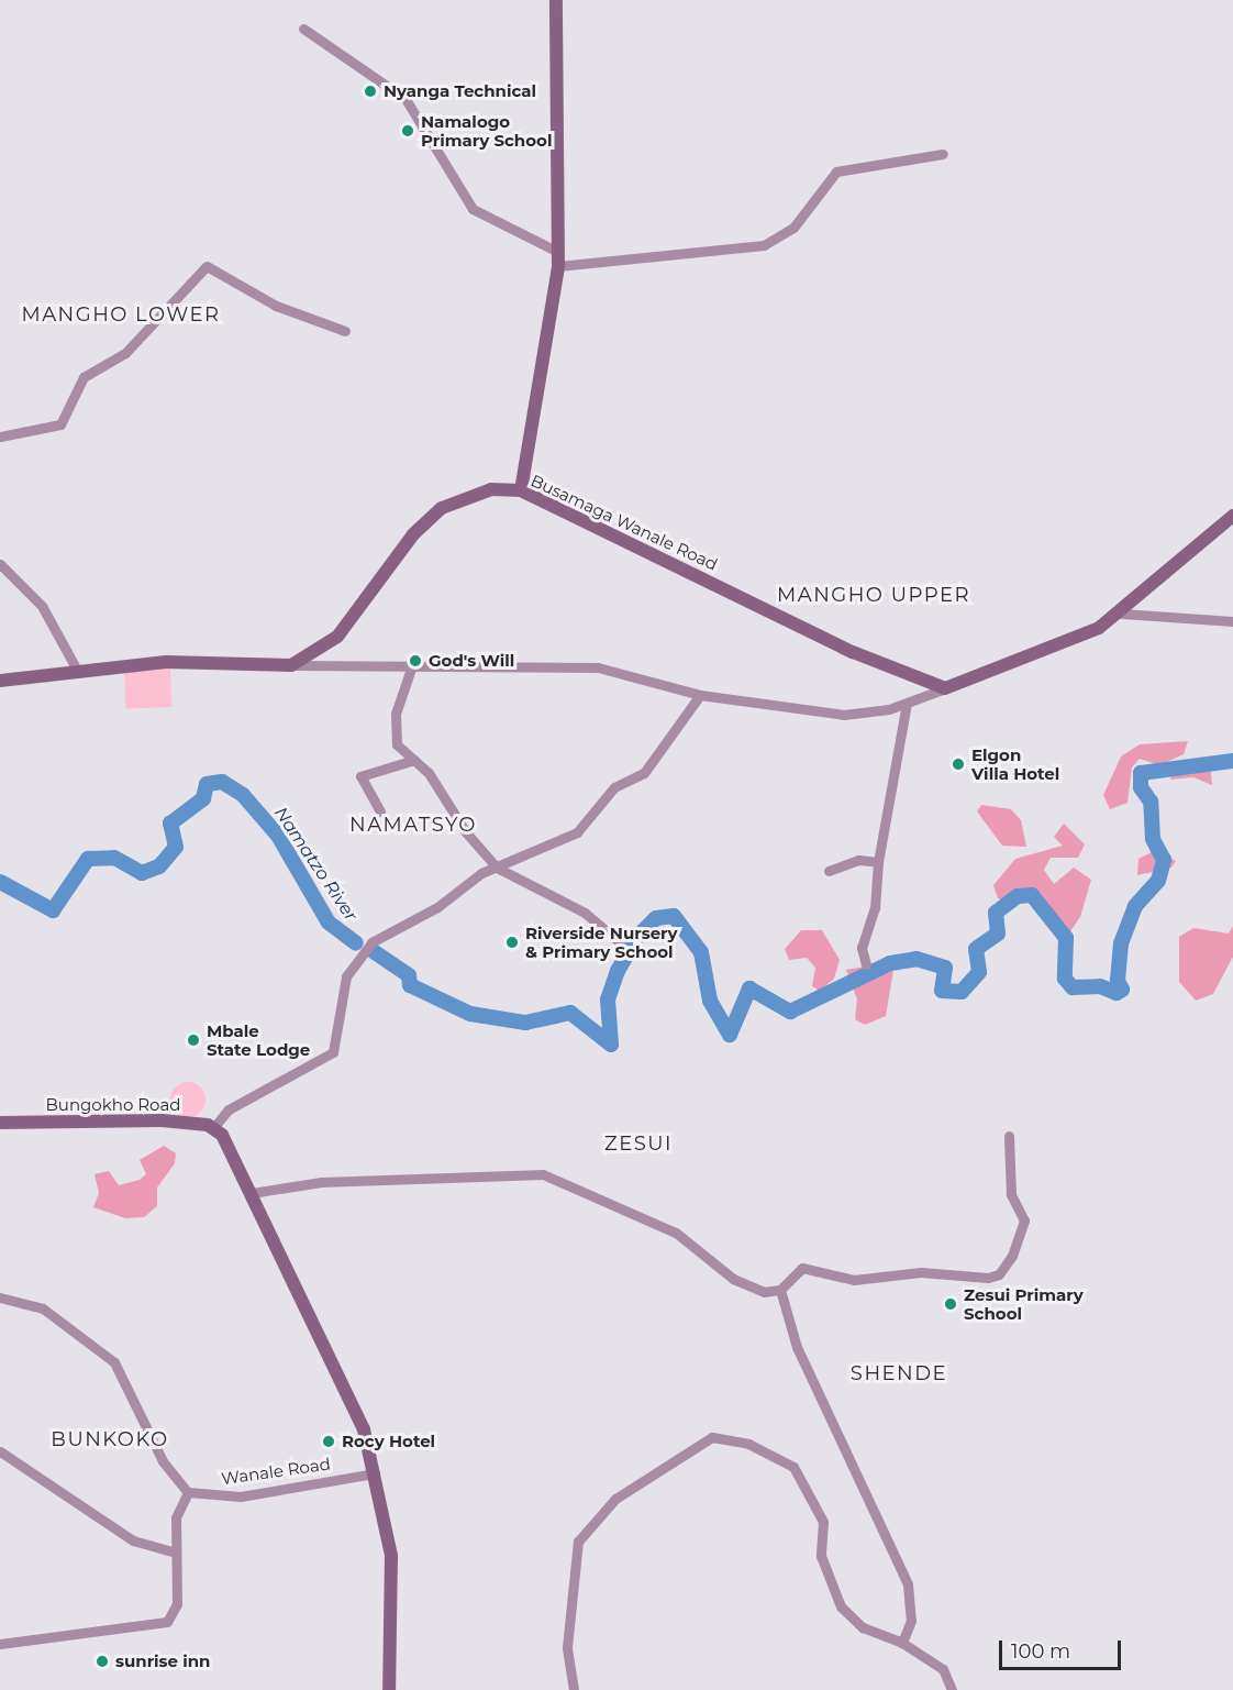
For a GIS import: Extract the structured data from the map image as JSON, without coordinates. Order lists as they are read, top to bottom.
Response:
{
  "streets": {
    "street": ["Busamaga Wanale Road", "Bungokho Road", "Wanale Road"]
  },
  "districts": [
    "MANGHO LOWER",
    "MANGHO UPPER",
    "NAMATSYO",
    "ZESUI",
    "SHENDE",
    "BUNKOKO"
  ],
  "water": ["Namatzo River"],
  "places": [
    "Nyanga Technical",
    "Namalogo Primary School",
    "God's Will",
    "Elgon Villa Hotel",
    "Riverside Nursery & Primary School",
    "Mbale State Lodge",
    "Zesui Primary School",
    "Rocy Hotel",
    "sunrise inn"
  ],
  "scale_bar": "100 m"
}
